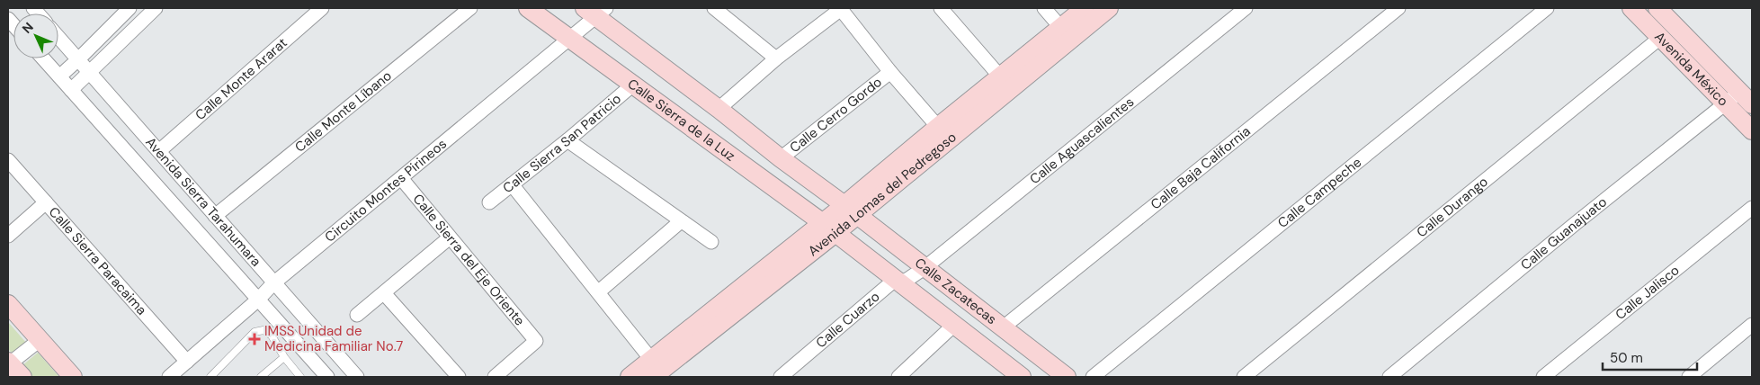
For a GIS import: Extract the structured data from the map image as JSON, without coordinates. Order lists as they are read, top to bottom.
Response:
{
  "streets": {
    "street": [
      "Avenida México",
      "Calle Monte Ararat",
      "Calle Monte Líbano",
      "Calle Cerro Gordo",
      "Calle Sierra de la Luz",
      "Calle Aguascalientes",
      "Calle Sierra San Patricio",
      "Calle Baja California",
      "Circuito Montes Pirineos",
      "Calle Campeche",
      "Avenida Lomas del Pedregoso",
      "Avenida Sierra Tarahumara",
      "Calle Durango",
      "Calle Guanajuato",
      "Calle Sierra del Eje Oriente",
      "Calle Sierra Paracaima",
      "Calle Zacatecas",
      "Calle Jalisco",
      "Calle Cuarzo"
    ]
  },
  "crossings": [
    ["Avenida México", "Calle Durango"],
    ["Avenida México", "Calle Guanajuato"],
    ["Calle Monte Ararat", "Avenida Sierra Tarahumara"],
    ["Calle Monte Líbano", "Avenida Sierra Tarahumara"],
    ["Calle Sierra de la Luz", "Calle Sierra San Patricio"],
    ["Calle Sierra de la Luz", "Circuito Montes Pirineos"],
    ["Calle Sierra de la Luz", "Avenida Lomas del Pedregoso"],
    ["Calle Sierra de la Luz", "Calle Zacatecas"],
    ["Calle Aguascalientes", "Calle Zacatecas"],
    ["Calle Aguascalientes", "Calle Cuarzo"],
    ["Calle Baja California", "Calle Zacatecas"],
    ["Circuito Montes Pirineos", "Avenida Sierra Tarahumara"],
    ["Circuito Montes Pirineos", "Calle Sierra del Eje Oriente"],
    ["Circuito Montes Pirineos", "Calle Sierra Paracaima"],
    ["Avenida Lomas del Pedregoso", "Calle Zacatecas"],
    ["Calle Zacatecas", "Calle Cuarzo"]
  ],
  "places": {
    "health": ["IMSS Unidad de Medicina Familiar No.7"]
  },
  "scale_bar": "50 m",
  "north": "top left"
}
